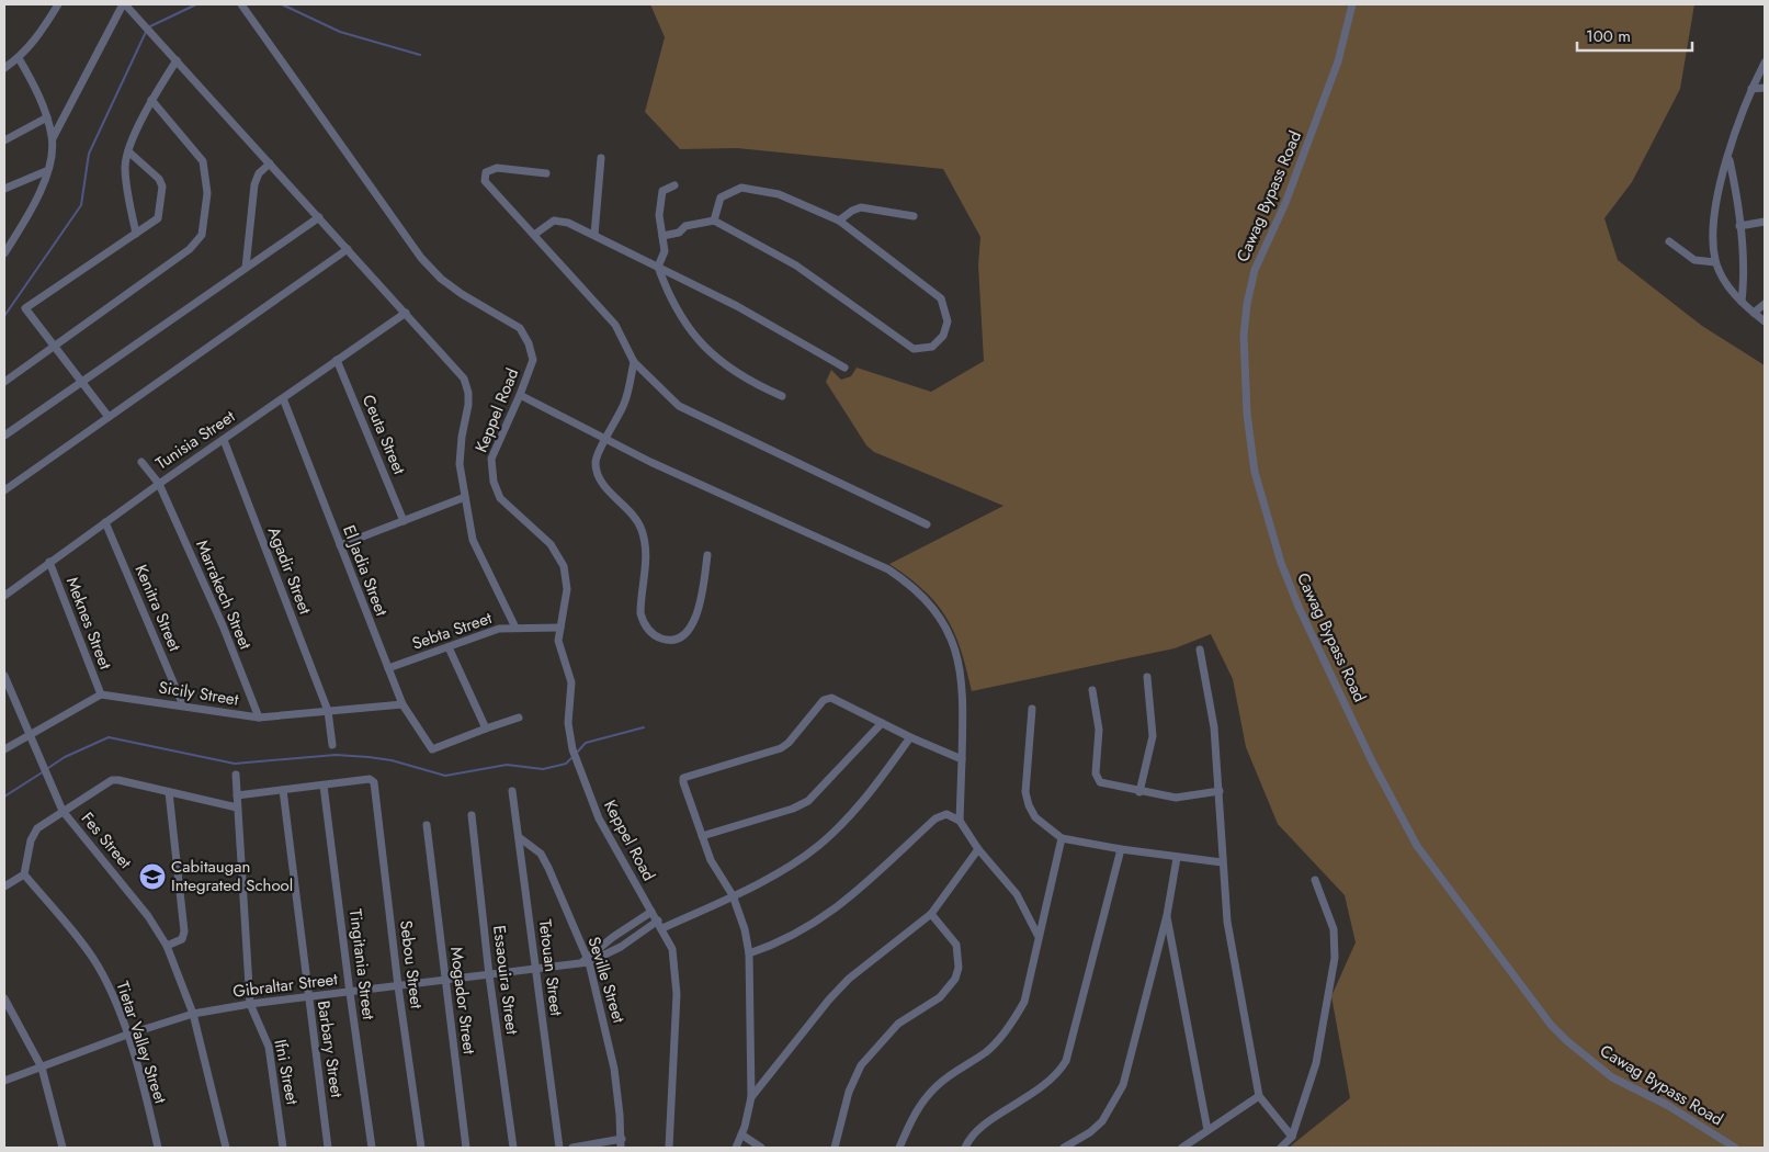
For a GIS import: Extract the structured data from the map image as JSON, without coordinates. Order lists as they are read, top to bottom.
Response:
{
  "streets": {
    "street": [
      "Cawag Bypass Road",
      "Keppel Road",
      "Ceuta Street",
      "Tunisia Street",
      "Agadir Street",
      "El Jadia Street",
      "Marrakech Street",
      "Kenitra Street",
      "Meknes Street",
      "Sebta Street",
      "Sicily Street",
      "Fes Street",
      "Tingitania Street",
      "Sebou Street",
      "Tetouan Street",
      "Essaouira Street",
      "Seville Street",
      "Gibraltar Street",
      "Mogador Street",
      "Tietar Valley Street",
      "Barbary Street",
      "Ifni Street"
    ]
  },
  "crossings": [
    ["Keppel Road", "Sebta Street"],
    ["Ceuta Street", "Tunisia Street"],
    ["Tunisia Street", "Agadir Street"],
    ["Tunisia Street", "El Jadia Street"],
    ["Tunisia Street", "Marrakech Street"],
    ["Tunisia Street", "Kenitra Street"],
    ["Tunisia Street", "Meknes Street"],
    ["Agadir Street", "Sicily Street"],
    ["El Jadia Street", "Sebta Street"],
    ["El Jadia Street", "Sicily Street"],
    ["Marrakech Street", "Sicily Street"],
    ["Kenitra Street", "Sicily Street"],
    ["Meknes Street", "Sicily Street"],
    ["Fes Street", "Gibraltar Street"],
    ["Tingitania Street", "Sebou Street"],
    ["Tingitania Street", "Gibraltar Street"],
    ["Sebou Street", "Gibraltar Street"],
    ["Tetouan Street", "Seville Street"],
    ["Tetouan Street", "Gibraltar Street"],
    ["Essaouira Street", "Gibraltar Street"],
    ["Seville Street", "Gibraltar Street"],
    ["Gibraltar Street", "Mogador Street"],
    ["Gibraltar Street", "Tietar Valley Street"],
    ["Gibraltar Street", "Barbary Street"],
    ["Gibraltar Street", "Ifni Street"]
  ],
  "places": {
    "school or university": ["Cabitaugan Integrated School"]
  },
  "scale_bar": "100 m"
}
